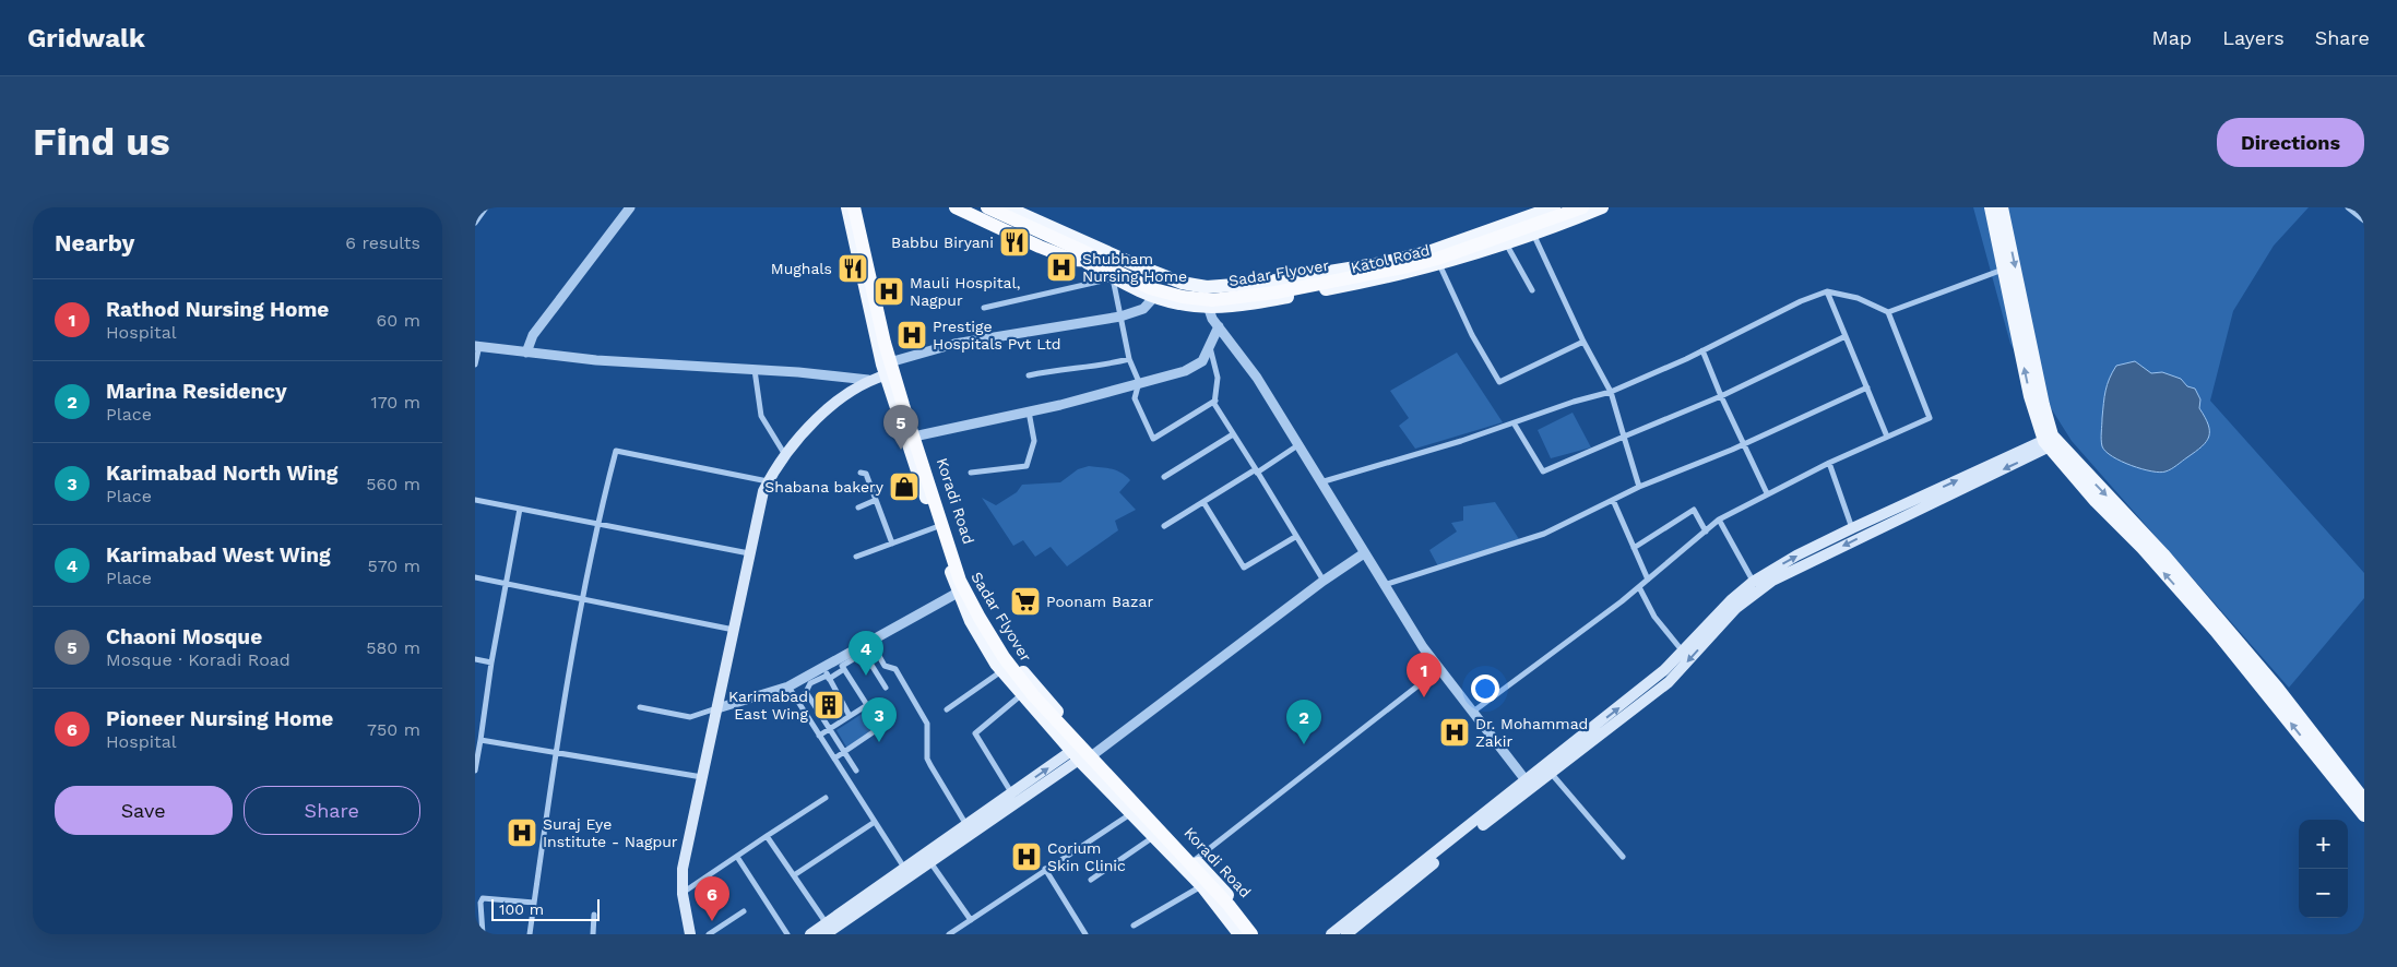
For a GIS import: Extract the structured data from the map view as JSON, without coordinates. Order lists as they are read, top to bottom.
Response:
{
  "streets": {
    "highway": ["Sadar Flyover"],
    "main road": ["Katol Road", "Koradi Road"]
  },
  "crossings": [
    ["Sadar Flyover", "Koradi Road"]
  ],
  "places": {
    "restaurant": ["Babbu Biryani", "Mughals"],
    "hospital": [
      "Shubham Nursing Home",
      "Mauli Hospital, Nagpur",
      "Prestige Hospitals Pvt Ltd",
      "Dr. Mohammad Zakir",
      "Suraj Eye Institute - Nagpur",
      "Corium Skin Clinic"
    ],
    "shop": ["Shabana bakery"],
    "supermarket": ["Poonam Bazar"],
    "building": ["Karimabad East Wing"]
  },
  "scale_bar": "100 m",
  "page": {
    "header": "Gridwalk",
    "nav": ["Map", "Layers", "Share"],
    "buttons": [
      "Directions",
      ["Save", "Share"]
    ],
    "title": "Find us",
    "heading": ["Nearby", "6 results"],
    "list": [
      {
        "mark": "1",
        "name": "Rathod Nursing Home",
        "note": "Hospital",
        "value": "60 m"
      },
      {
        "mark": "2",
        "name": "Marina Residency",
        "note": "Place",
        "value": "170 m"
      },
      {
        "mark": "3",
        "name": "Karimabad North Wing",
        "note": "Place",
        "value": "560 m"
      },
      {
        "mark": "4",
        "name": "Karimabad West Wing",
        "note": "Place",
        "value": "570 m"
      },
      {
        "mark": "5",
        "name": "Chaoni Mosque",
        "note": "Mosque · Koradi Road",
        "value": "580 m"
      },
      {
        "mark": "6",
        "name": "Pioneer Nursing Home",
        "note": "Hospital",
        "value": "750 m"
      }
    ],
    "pins": [
      "5",
      "4",
      "1",
      "3",
      "2",
      "6"
    ],
    "map_buttons": ["+", "−"],
    "scale": "100 m"
  }
}
